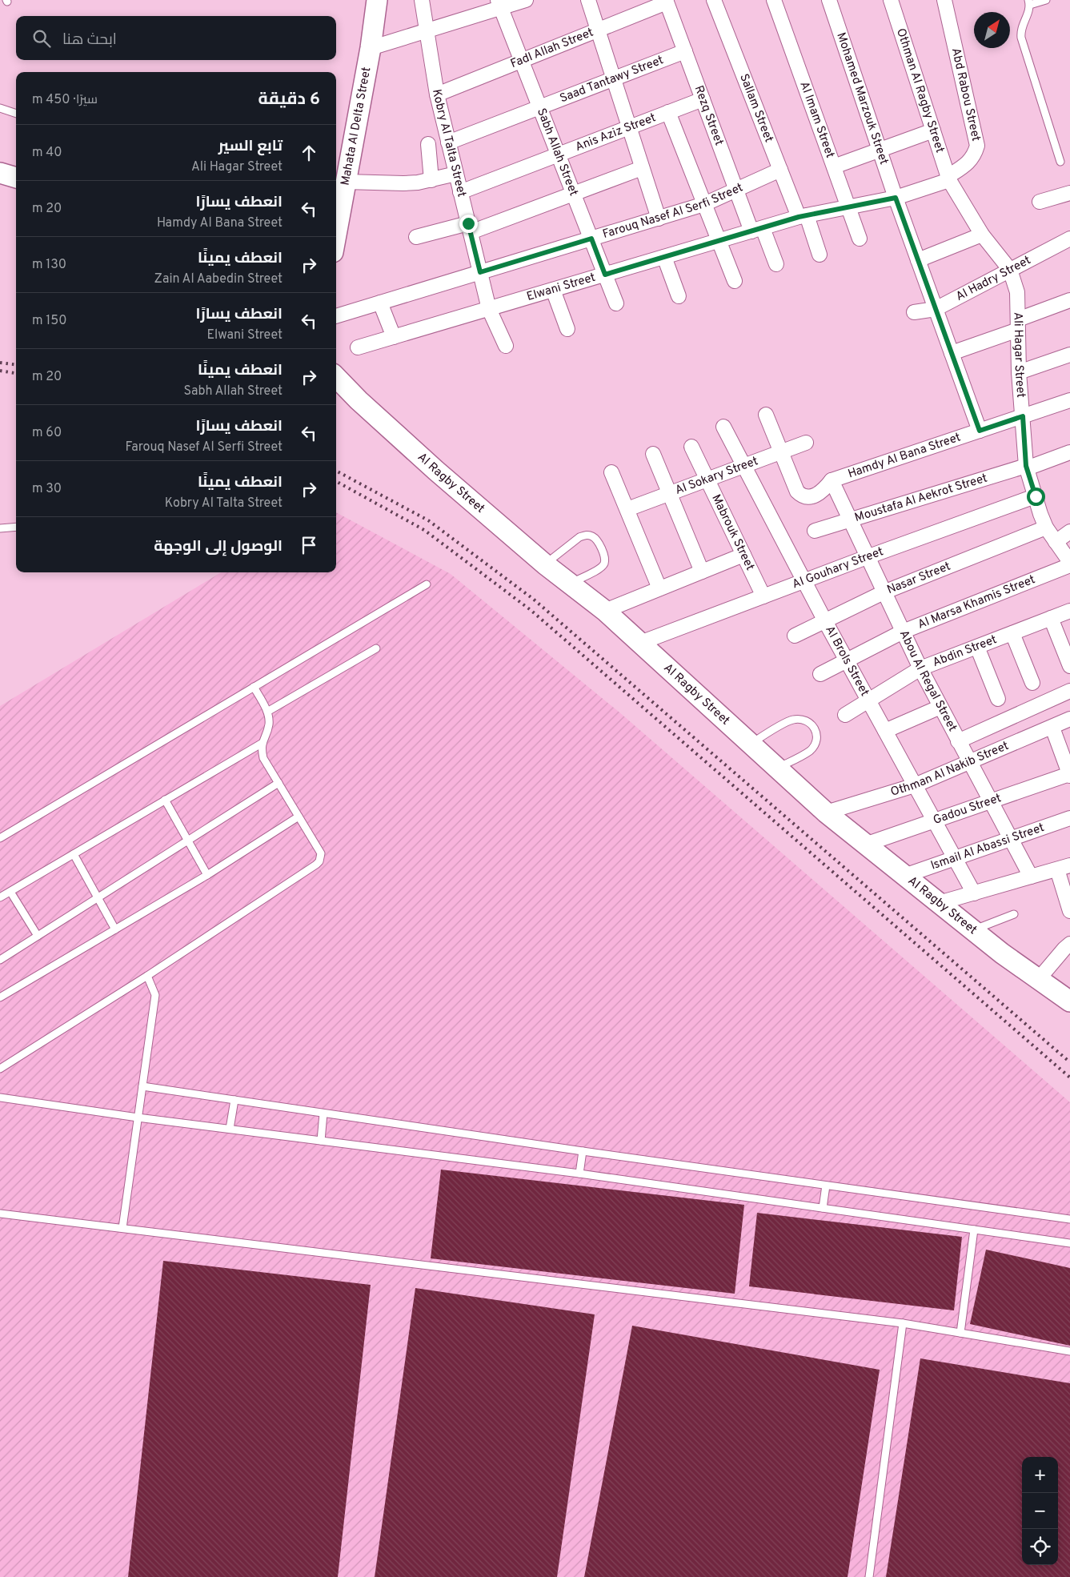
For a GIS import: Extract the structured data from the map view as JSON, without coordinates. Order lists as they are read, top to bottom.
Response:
{
  "streets": {
    "main road": ["Mahata Al Delta Street", "Al Ragby Street"],
    "street": [
      "Fadl Allah Street",
      "Saad Tantawy Street",
      "Othman Al Ragby Street",
      "Abd Rabou Street",
      "Mohamed Marzouk Street",
      "Sallam Street",
      "Rezq Street",
      "Al Imam Street",
      "Anis Aziz Street",
      "Kobry Al Talta Street",
      "Sabh Allah Street",
      "Farouq Nasef Al Serfi Street",
      "Al Hadry Street",
      "Elwani Street",
      "Ali Hagar Street",
      "Hamdy Al Bana Street",
      "Al Sokary Street",
      "Moustafa Al Aekrot Street",
      "Mabrouk Street",
      "Al Gouhary Street",
      "Nasar Street",
      "Al Marsa Khamis Street",
      "Abdin Street",
      "Al Brols Street",
      "Abou Al Regal Street",
      "Othman Al Nakib Street",
      "Gadou Street",
      "Ismail Al Abassi Street"
    ]
  },
  "crossings": [
    ["Fadl Allah Street", "Rezq Street"],
    ["Fadl Allah Street", "Kobry Al Talta Street"],
    ["Fadl Allah Street", "Sabh Allah Street"],
    ["Saad Tantawy Street", "Rezq Street"],
    ["Saad Tantawy Street", "Kobry Al Talta Street"],
    ["Saad Tantawy Street", "Sabh Allah Street"],
    ["Othman Al Ragby Street", "Abd Rabou Street"],
    ["Othman Al Ragby Street", "Elwani Street"],
    ["Othman Al Ragby Street", "Ali Hagar Street"],
    ["Abd Rabou Street", "Elwani Street"],
    ["Abd Rabou Street", "Ali Hagar Street"],
    ["Mohamed Marzouk Street", "Al Hadry Street"],
    ["Mohamed Marzouk Street", "Elwani Street"],
    ["Mohamed Marzouk Street", "Hamdy Al Bana Street"],
    ["Sallam Street", "Farouq Nasef Al Serfi Street"],
    ["Sallam Street", "Elwani Street"],
    ["Rezq Street", "Anis Aziz Street"],
    ["Rezq Street", "Farouq Nasef Al Serfi Street"],
    ["Rezq Street", "Elwani Street"],
    ["Al Imam Street", "Elwani Street"],
    ["Anis Aziz Street", "Kobry Al Talta Street"],
    ["Anis Aziz Street", "Sabh Allah Street"],
    ["Kobry Al Talta Street", "Farouq Nasef Al Serfi Street"],
    ["Kobry Al Talta Street", "Elwani Street"],
    ["Sabh Allah Street", "Farouq Nasef Al Serfi Street"],
    ["Sabh Allah Street", "Elwani Street"],
    ["Al Hadry Street", "Ali Hagar Street"],
    ["Elwani Street", "Ali Hagar Street"],
    ["Ali Hagar Street", "Hamdy Al Bana Street"],
    ["Ali Hagar Street", "Moustafa Al Aekrot Street"],
    ["Ali Hagar Street", "Al Gouhary Street"],
    ["Ali Hagar Street", "Nasar Street"],
    ["Hamdy Al Bana Street", "Abou Al Regal Street"],
    ["Al Sokary Street", "Mabrouk Street"],
    ["Al Sokary Street", "Al Brols Street"],
    ["Al Ragby Street", "Al Gouhary Street"],
    ["Al Ragby Street", "Othman Al Nakib Street"],
    ["Al Ragby Street", "Gadou Street"],
    ["Al Ragby Street", "Ismail Al Abassi Street"],
    ["Moustafa Al Aekrot Street", "Abou Al Regal Street"],
    ["Mabrouk Street", "Al Gouhary Street"],
    ["Al Gouhary Street", "Al Brols Street"],
    ["Al Gouhary Street", "Abou Al Regal Street"],
    ["Nasar Street", "Al Brols Street"],
    ["Nasar Street", "Abou Al Regal Street"],
    ["Al Marsa Khamis Street", "Al Brols Street"],
    ["Al Marsa Khamis Street", "Abou Al Regal Street"],
    ["Abdin Street", "Al Brols Street"],
    ["Abdin Street", "Abou Al Regal Street"],
    ["Al Brols Street", "Othman Al Nakib Street"],
    ["Al Brols Street", "Gadou Street"],
    ["Al Brols Street", "Ismail Al Abassi Street"],
    ["Abou Al Regal Street", "Othman Al Nakib Street"],
    ["Abou Al Regal Street", "Gadou Street"],
    ["Abou Al Regal Street", "Ismail Al Abassi Street"]
  ],
  "north": "top right",
  "page": {
    "search": "ابحث هنا",
    "heading": ["6 دقيقة", "سيرًا · 450 m"],
    "list": [
      ["تابع السير", "Ali Hagar Street", "40 m"],
      ["انعطف يسارًا", "Hamdy Al Bana Street", "20 m"],
      ["انعطف يمينًا", "Zain Al Aabedin Street", "130 m"],
      ["انعطف يسارًا", "Elwani Street", "150 m"],
      ["انعطف يمينًا", "Sabh Allah Street", "20 m"],
      ["انعطف يسارًا", "Farouq Nasef Al Serfi Street", "60 m"],
      ["انعطف يمينًا", "Kobry Al Talta Street", "30 m"],
      "الوصول إلى الوجهة"
    ],
    "map_buttons": ["+", "−"]
  }
}
